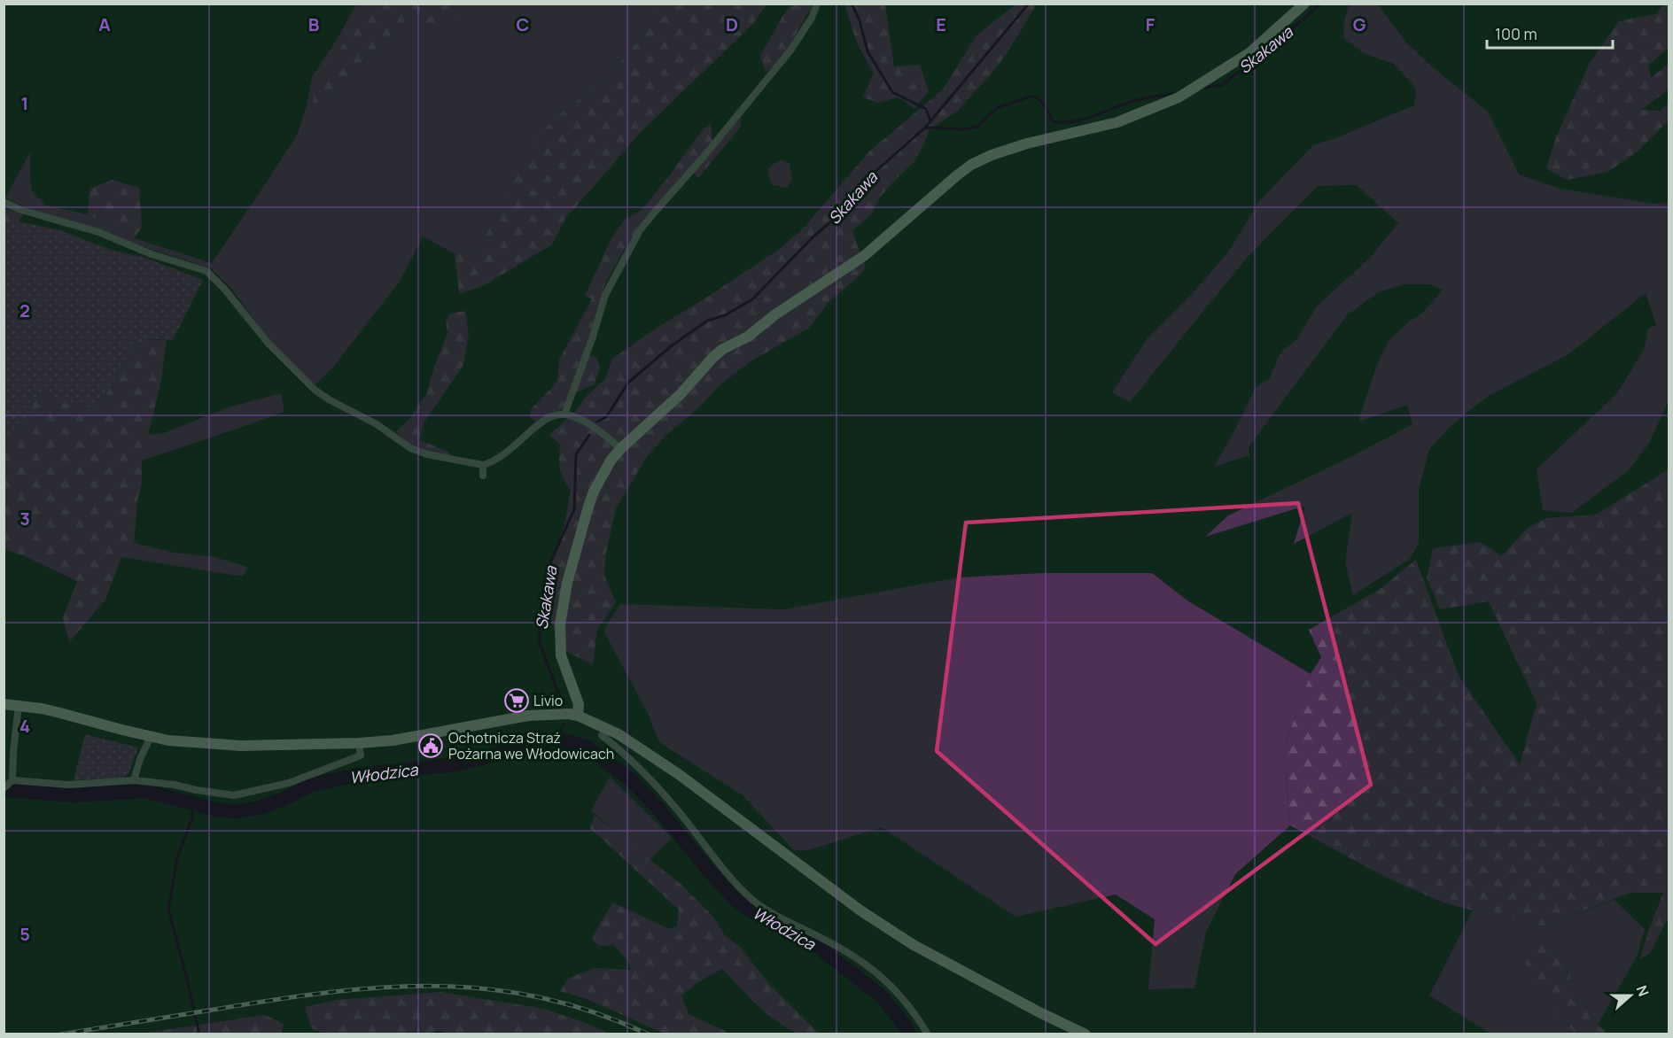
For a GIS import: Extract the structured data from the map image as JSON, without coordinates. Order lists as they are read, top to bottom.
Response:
{
  "water": ["Skakawa", "Włodzica"],
  "places": {
    "supermarket": ["Livio"],
    "public building": ["Ochotnicza Straż Pożarna we Włodowicach"]
  },
  "scale_bar": "100 m",
  "north": "right",
  "grid": {
    "columns": [
      "A",
      "B",
      "C",
      "D",
      "E",
      "F",
      "G"
    ],
    "rows": [
      "1",
      "2",
      "3",
      "4",
      "5"
    ]
  }
}
